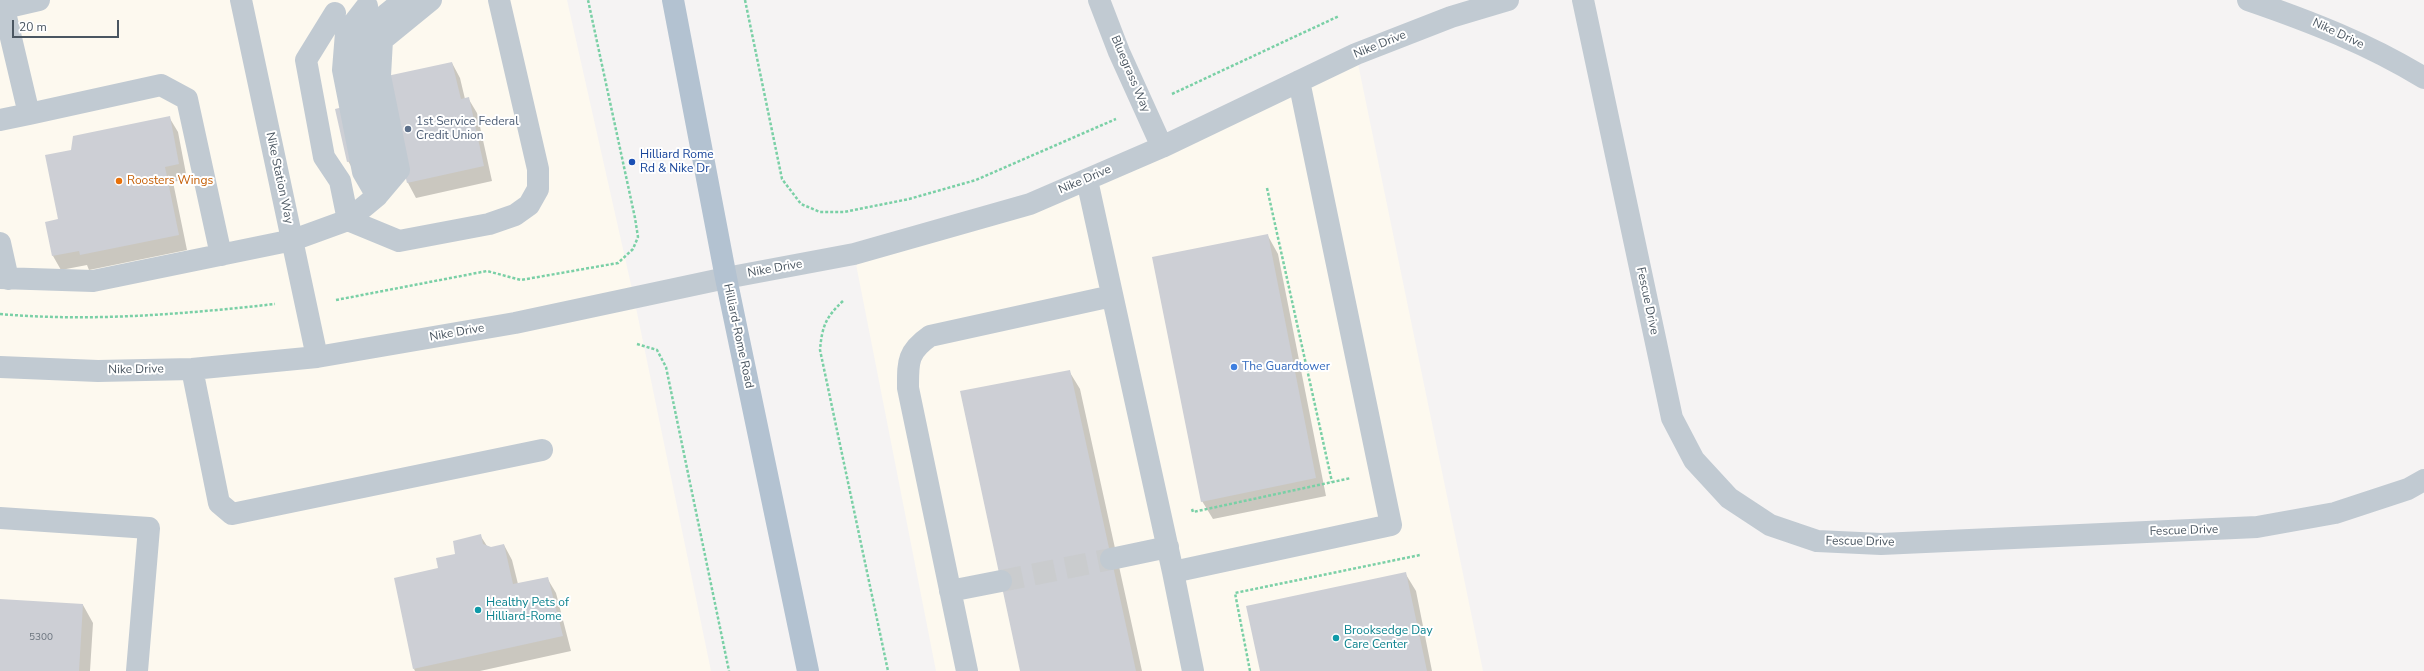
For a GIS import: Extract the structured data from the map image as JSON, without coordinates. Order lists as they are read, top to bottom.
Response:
{
  "streets": {
    "main road": ["Hilliard-Rome Road"],
    "street": [
      "Nike Drive",
      "Bluegrass Way",
      "Nike Station Way",
      "Fescue Drive"
    ]
  },
  "crossings": [
    ["Nike Drive", "Bluegrass Way"],
    ["Nike Drive", "Nike Station Way"],
    ["Nike Drive", "Hilliard-Rome Road"]
  ],
  "places": [
    "1st Service Federal Credit Union",
    "Hilliard Rome Rd & Nike Dr",
    "Roosters Wings",
    "The Guardtower",
    "Healthy Pets of Hilliard-Rome",
    "Brooksedge Day Care Center"
  ],
  "house_numbers": ["5300"],
  "scale_bar": "20 m"
}
